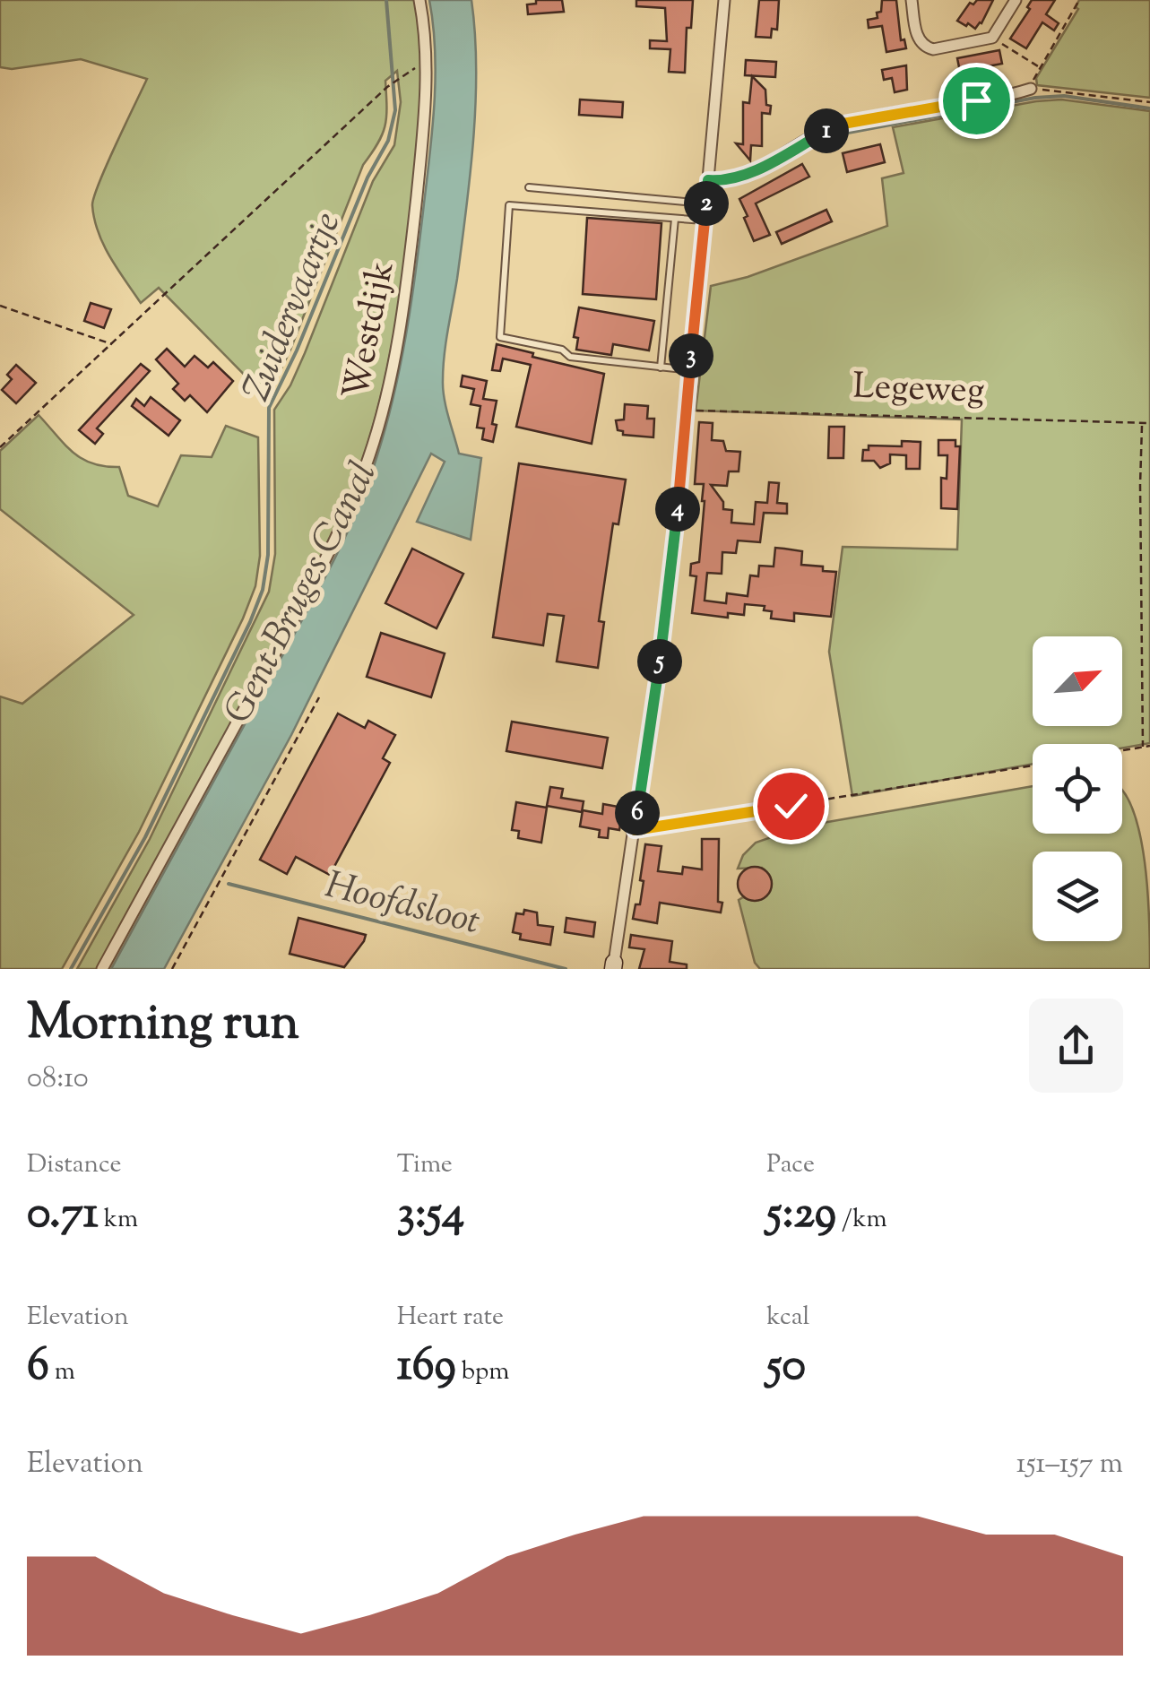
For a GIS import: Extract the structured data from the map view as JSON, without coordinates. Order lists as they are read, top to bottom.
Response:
{
  "streets": {
    "street": ["Westdijk"],
    "path": ["Legeweg"]
  },
  "water": ["Zuidervaartje", "Gent-Bruges Canal", "Hoofdsloot"],
  "north": "top right",
  "page": {
    "pins": [
      "1",
      "2",
      "3",
      "4",
      "5",
      "6"
    ],
    "heading": ["Morning run", "08:10"],
    "stats": [
      ["Distance", "0.71 km"],
      ["Time", "3:54"],
      ["Pace", "5:29 /km"],
      ["Elevation", "6 m"],
      ["Heart rate", "169 bpm"],
      ["kcal", "50"]
    ],
    "chart": ["Elevation", "151–157 m"]
  }
}
